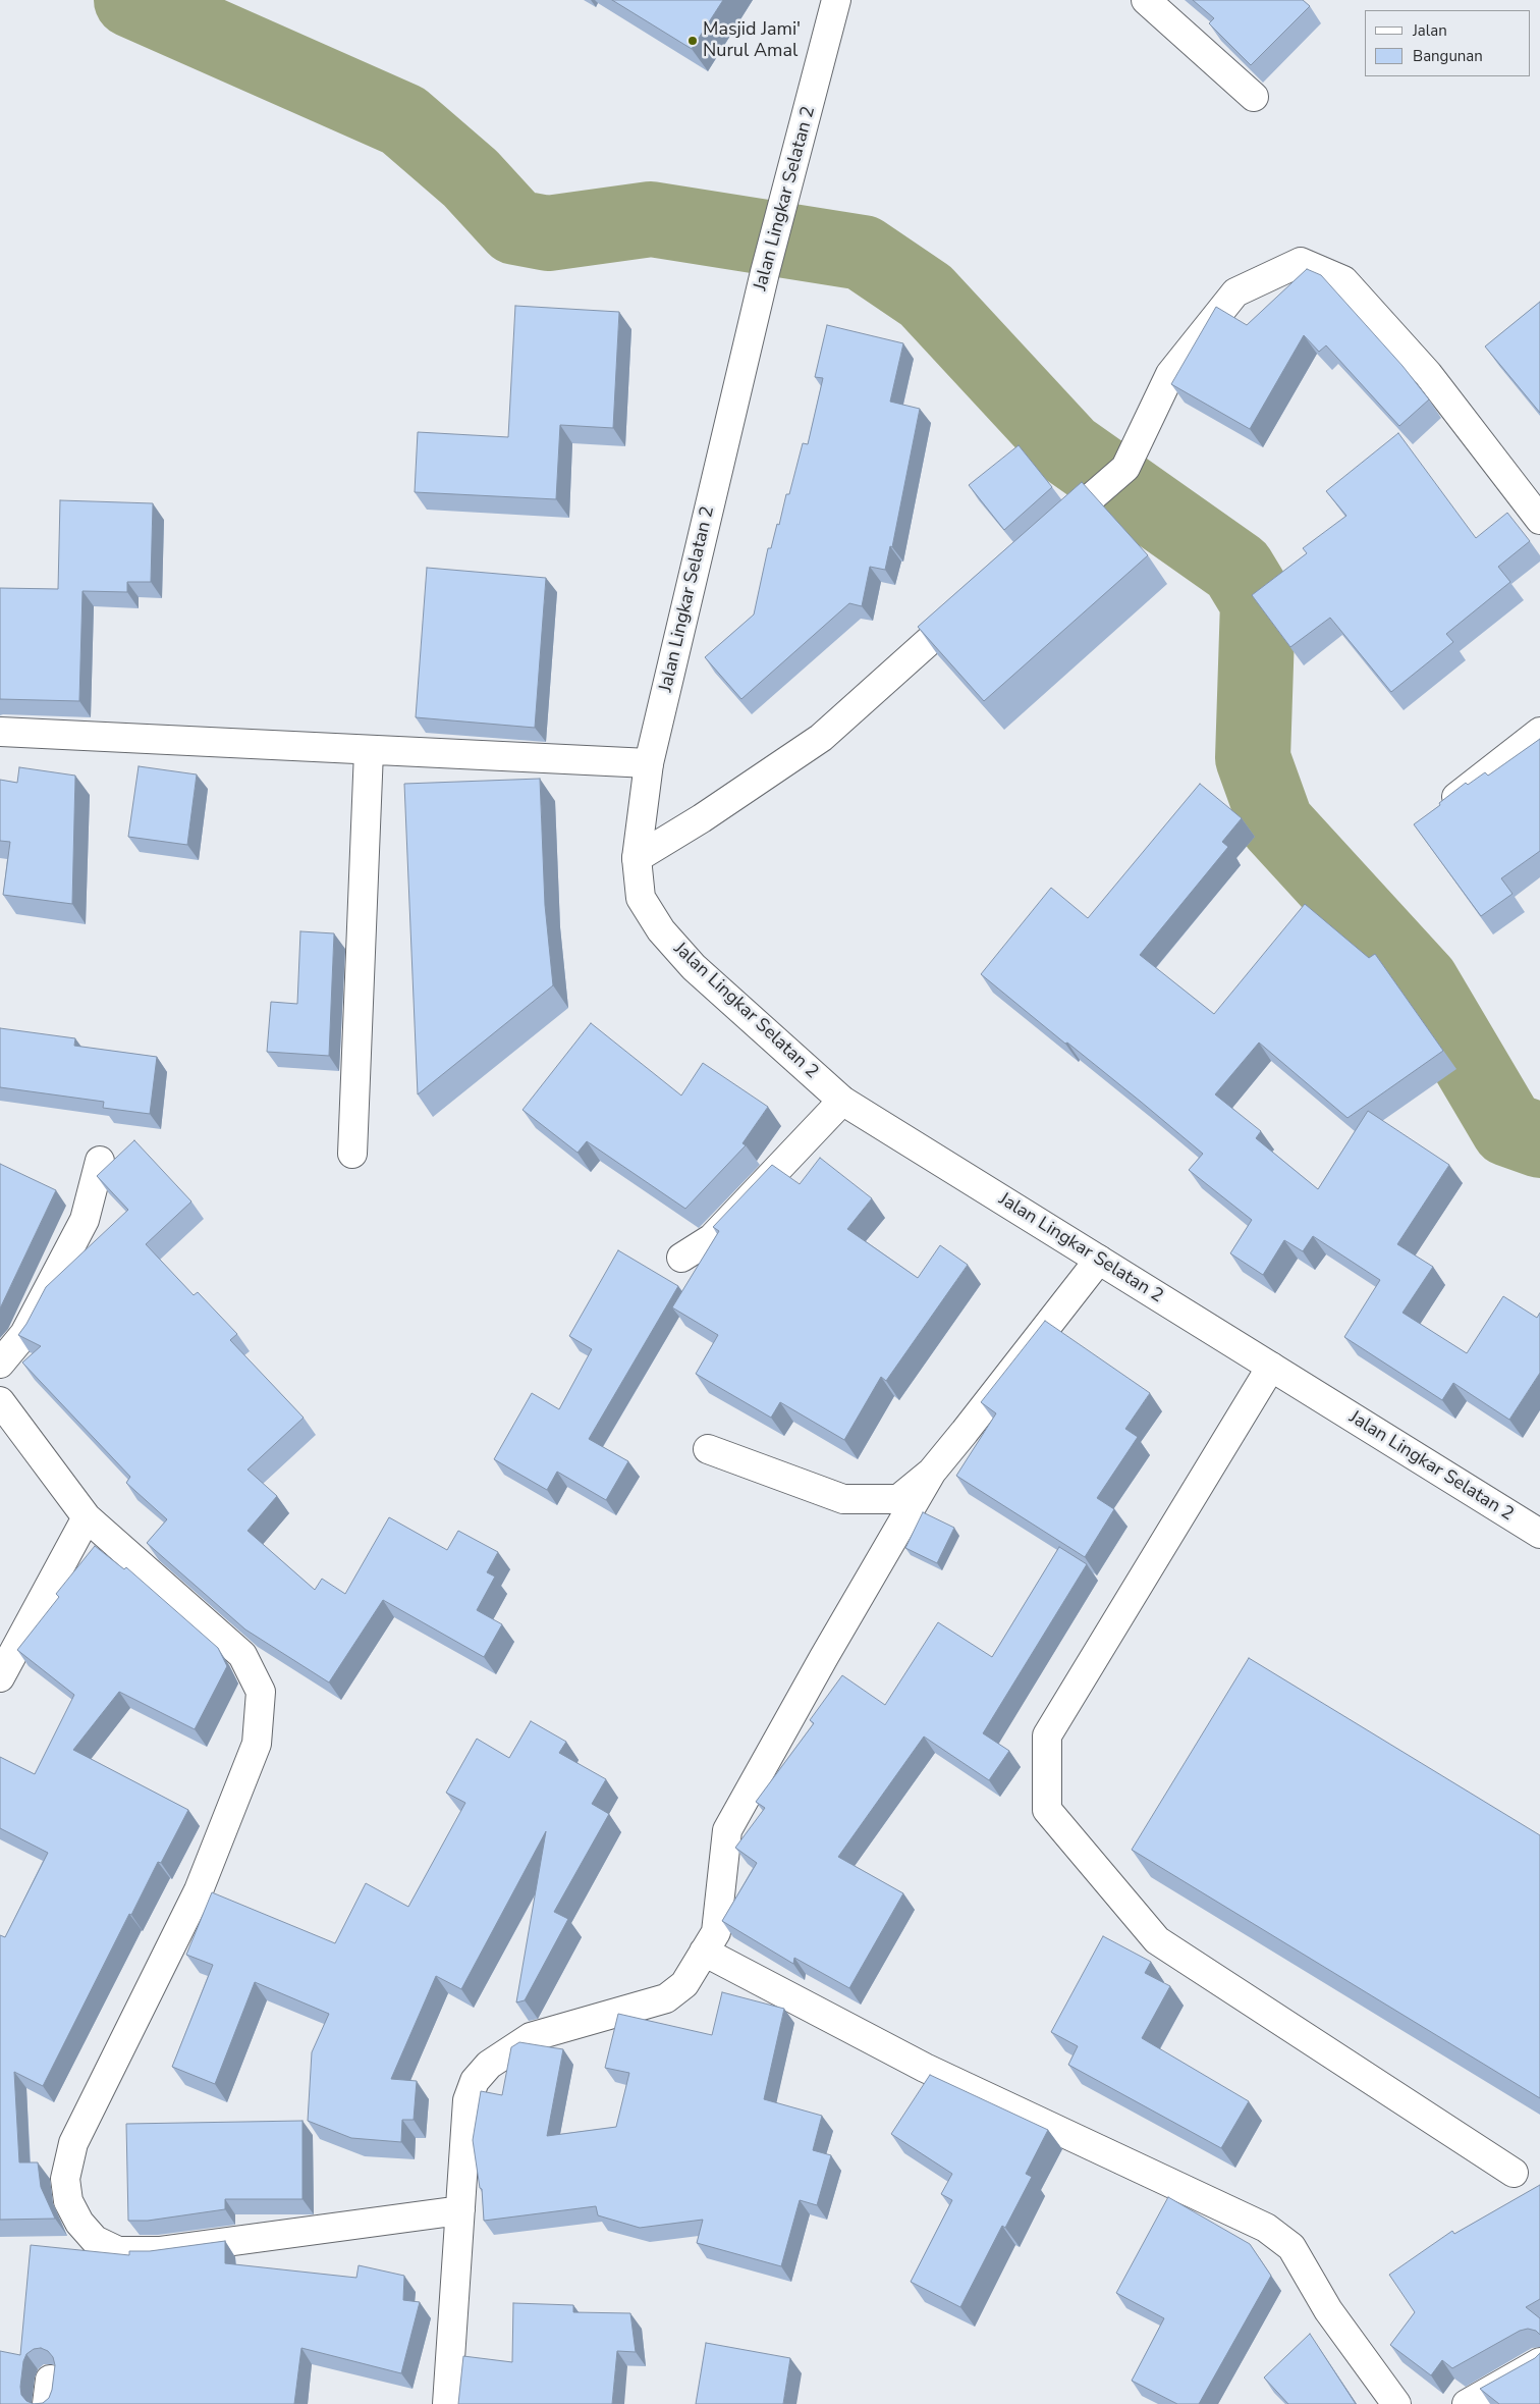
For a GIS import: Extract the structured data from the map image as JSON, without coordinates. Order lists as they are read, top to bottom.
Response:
{
  "streets": {
    "main road": ["Jalan Lingkar Selatan 2"]
  },
  "places": ["Masjid Jami' Nurul Amal"],
  "legend": ["Jalan", "Bangunan"]
}
